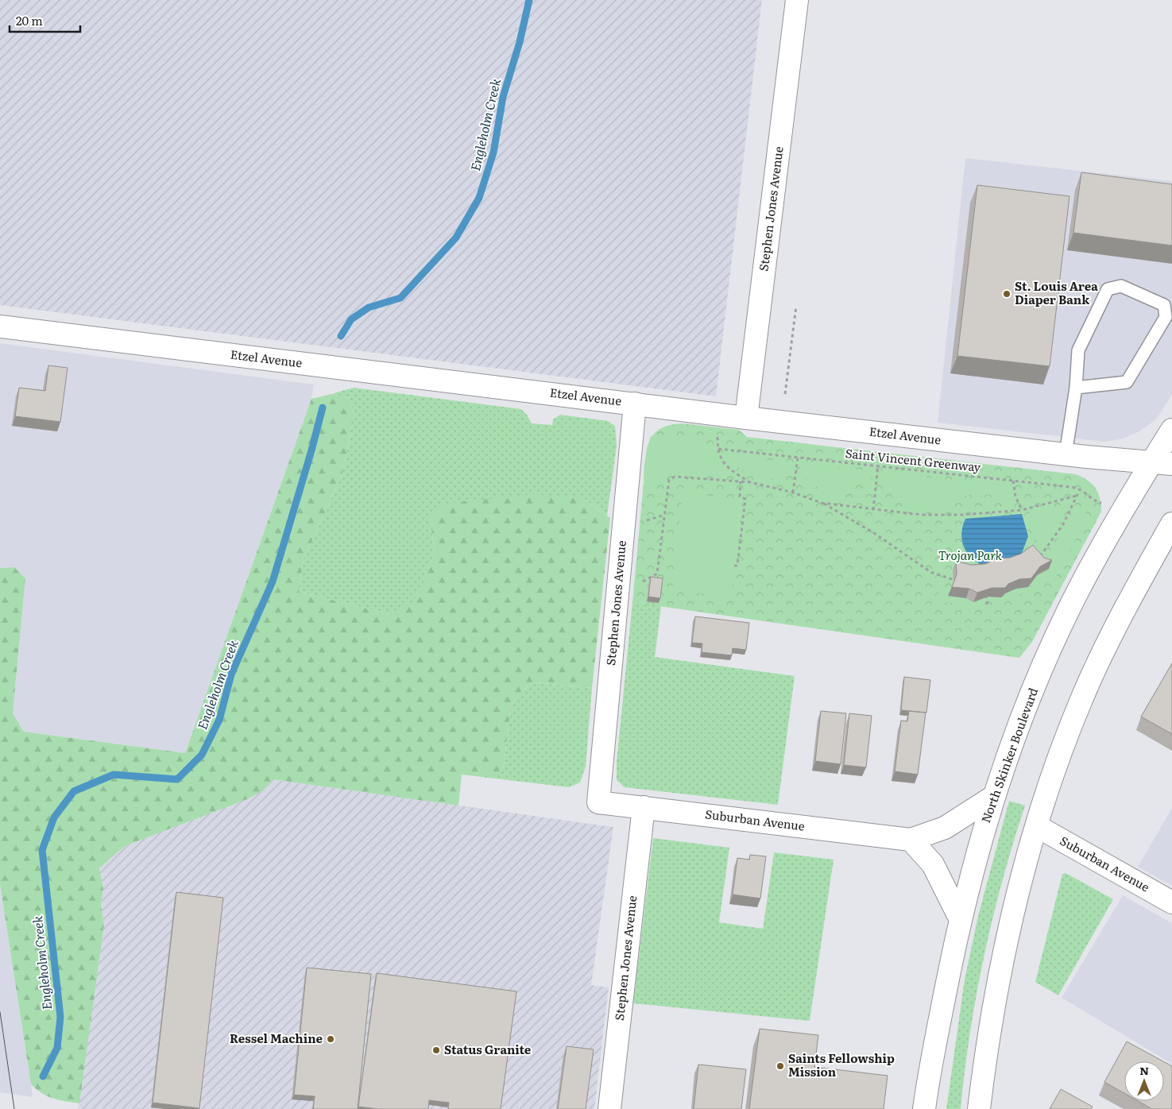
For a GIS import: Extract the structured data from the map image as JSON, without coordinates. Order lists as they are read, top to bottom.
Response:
{
  "streets": {
    "street": [
      "Stephen Jones Avenue",
      "Etzel Avenue",
      "North Skinker Boulevard",
      "Suburban Avenue"
    ],
    "path": ["Saint Vincent Greenway"]
  },
  "crossings": [
    ["Stephen Jones Avenue", "Etzel Avenue"],
    ["Stephen Jones Avenue", "Suburban Avenue"],
    ["Etzel Avenue", "North Skinker Boulevard"],
    ["North Skinker Boulevard", "Suburban Avenue"]
  ],
  "water": ["Engleholm Creek"],
  "parks": ["Trojan Park"],
  "places": [
    "St. Louis Area Diaper Bank",
    "Ressel Machine",
    "Status Granite",
    "Saints Fellowship Mission"
  ],
  "scale_bar": "20 m",
  "north": "top"
}
